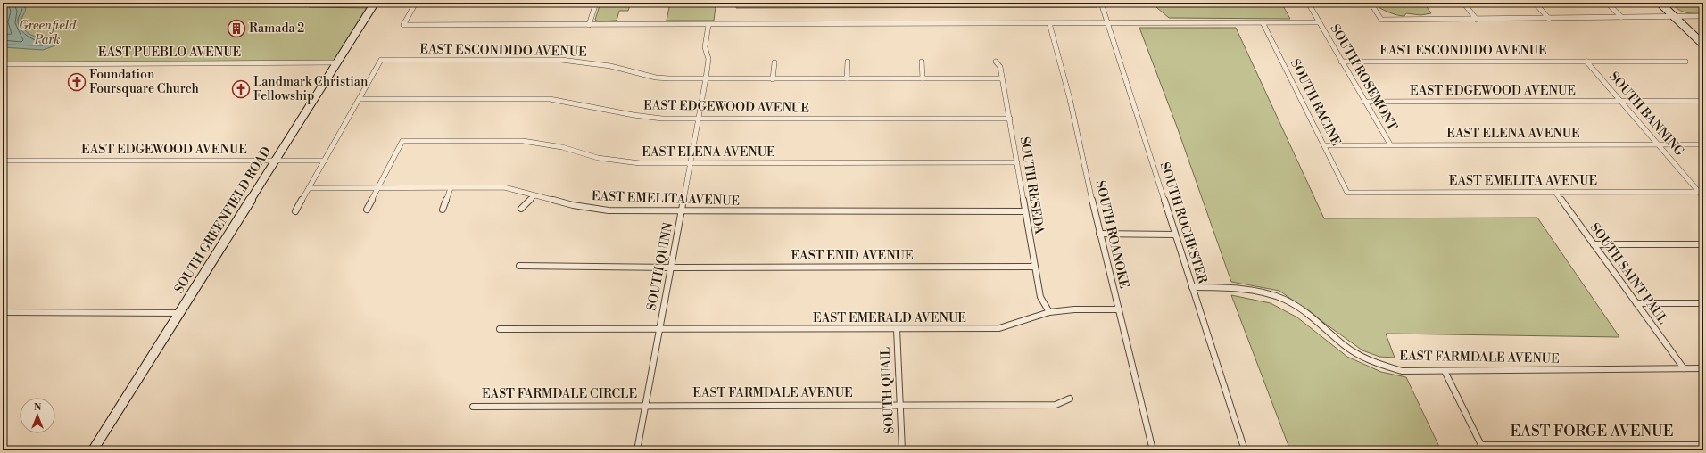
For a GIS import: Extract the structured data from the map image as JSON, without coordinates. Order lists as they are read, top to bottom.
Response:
{
  "streets": {
    "main road": ["SOUTH GREENFIELD ROAD"],
    "street": [
      "EAST ESCONDIDO AVENUE",
      "EAST PUEBLO AVENUE",
      "SOUTH ROSEMONT",
      "EAST EDGEWOOD AVENUE",
      "SOUTH RACINE",
      "SOUTH BANNING",
      "EAST ELENA AVENUE",
      "EAST EMELITA AVENUE",
      "SOUTH RESEDA",
      "SOUTH ROCHESTER",
      "SOUTH ROANOKE",
      "EAST ENID AVENUE",
      "SOUTH QUINN",
      "SOUTH SAINT PAUL",
      "EAST EMERALD AVENUE",
      "EAST FARMDALE AVENUE",
      "SOUTH QUAIL",
      "EAST FARMDALE CIRCLE",
      "EAST FORGE AVENUE"
    ]
  },
  "crossings": [
    ["EAST ESCONDIDO AVENUE", "SOUTH ROSEMONT"],
    ["EAST ESCONDIDO AVENUE", "EAST EDGEWOOD AVENUE"],
    ["EAST ESCONDIDO AVENUE", "SOUTH BANNING"],
    ["EAST ESCONDIDO AVENUE", "SOUTH RESEDA"],
    ["EAST ESCONDIDO AVENUE", "SOUTH QUINN"],
    ["EAST PUEBLO AVENUE", "SOUTH GREENFIELD ROAD"],
    ["SOUTH ROSEMONT", "EAST EDGEWOOD AVENUE"],
    ["SOUTH ROSEMONT", "EAST ELENA AVENUE"],
    ["EAST EDGEWOOD AVENUE", "SOUTH BANNING"],
    ["EAST EDGEWOOD AVENUE", "SOUTH RESEDA"],
    ["EAST EDGEWOOD AVENUE", "SOUTH GREENFIELD ROAD"],
    ["EAST EDGEWOOD AVENUE", "SOUTH QUINN"],
    ["SOUTH RACINE", "EAST ELENA AVENUE"],
    ["SOUTH RACINE", "EAST EMELITA AVENUE"],
    ["SOUTH BANNING", "EAST ELENA AVENUE"],
    ["SOUTH BANNING", "EAST EMELITA AVENUE"],
    ["EAST ELENA AVENUE", "EAST EMELITA AVENUE"],
    ["EAST ELENA AVENUE", "SOUTH RESEDA"],
    ["EAST ELENA AVENUE", "SOUTH QUINN"],
    ["EAST EMELITA AVENUE", "SOUTH RESEDA"],
    ["EAST EMELITA AVENUE", "SOUTH QUINN"],
    ["EAST EMELITA AVENUE", "SOUTH SAINT PAUL"],
    ["SOUTH RESEDA", "EAST ENID AVENUE"],
    ["SOUTH RESEDA", "EAST EMERALD AVENUE"],
    ["SOUTH ROCHESTER", "EAST FARMDALE AVENUE"],
    ["SOUTH ROANOKE", "EAST EMERALD AVENUE"],
    ["EAST ENID AVENUE", "SOUTH QUINN"],
    ["SOUTH QUINN", "EAST EMERALD AVENUE"],
    ["SOUTH QUINN", "EAST FARMDALE AVENUE"],
    ["SOUTH QUINN", "EAST FARMDALE CIRCLE"],
    ["SOUTH SAINT PAUL", "EAST FARMDALE AVENUE"],
    ["EAST EMERALD AVENUE", "SOUTH QUAIL"],
    ["EAST FARMDALE AVENUE", "SOUTH QUAIL"],
    ["EAST FARMDALE AVENUE", "EAST FARMDALE CIRCLE"]
  ],
  "parks": ["Greenfield Park"],
  "places": {
    "building": ["Ramada 2"],
    "church": ["Foundation Foursquare Church", "Landmark Christian Fellowship"]
  },
  "north": "top"
}
